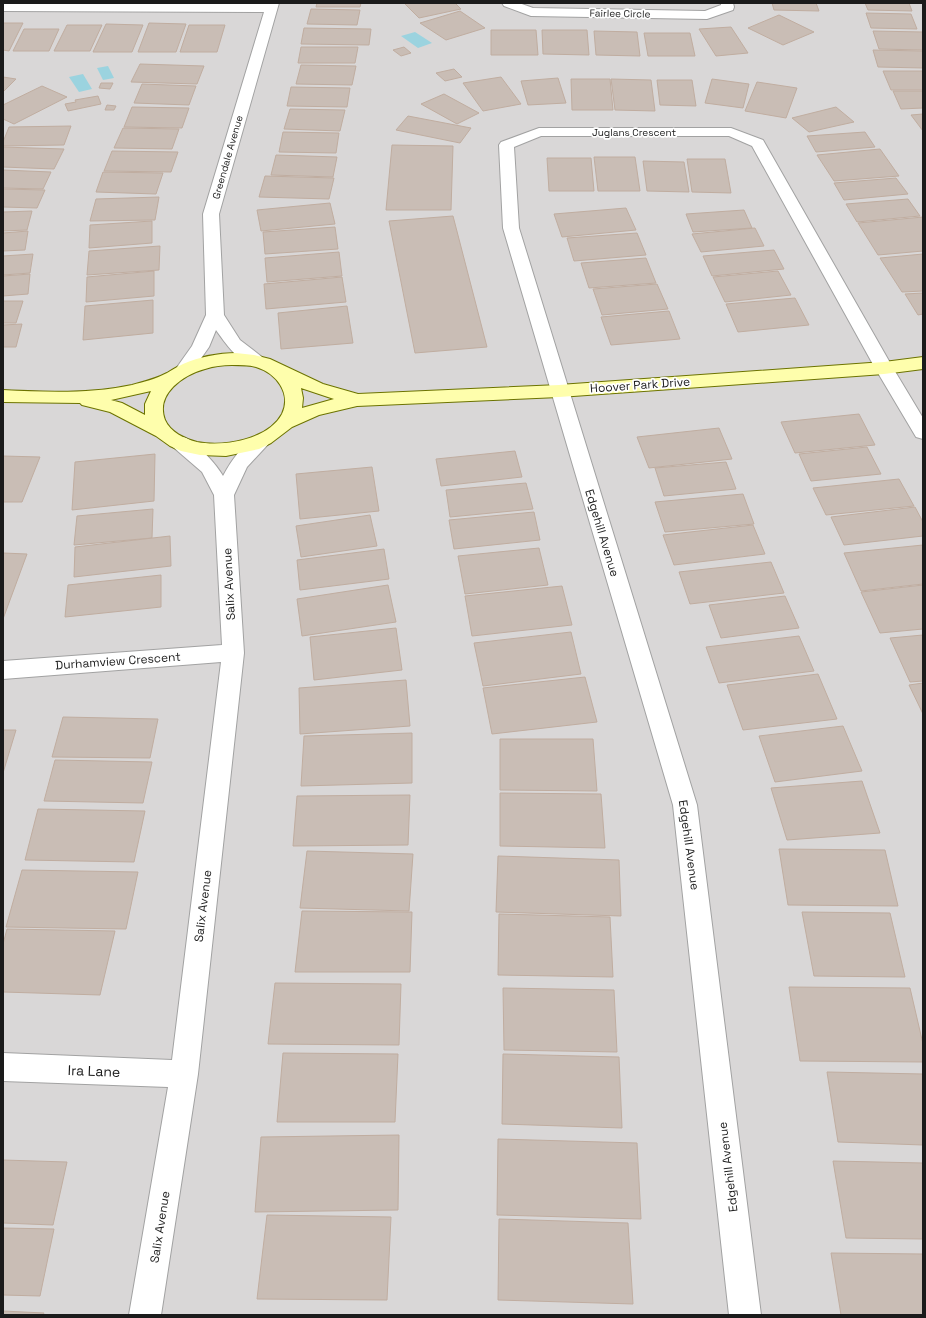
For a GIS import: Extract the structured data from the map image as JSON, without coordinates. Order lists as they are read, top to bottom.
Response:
{
  "streets": {
    "street": [
      "Fairlee Circle",
      "Juglans Crescent",
      "Greendale Avenue",
      "Hoover Park Drive",
      "Edgehill Avenue",
      "Salix Avenue",
      "Durhamview Crescent",
      "Ira Lane"
    ]
  },
  "crossings": [
    ["Juglans Crescent", "Hoover Park Drive"],
    ["Juglans Crescent", "Edgehill Avenue"],
    ["Greendale Avenue", "Hoover Park Drive"],
    ["Greendale Avenue", "Salix Avenue"],
    ["Hoover Park Drive", "Edgehill Avenue"],
    ["Hoover Park Drive", "Salix Avenue"],
    ["Salix Avenue", "Durhamview Crescent"],
    ["Salix Avenue", "Ira Lane"]
  ]
}
